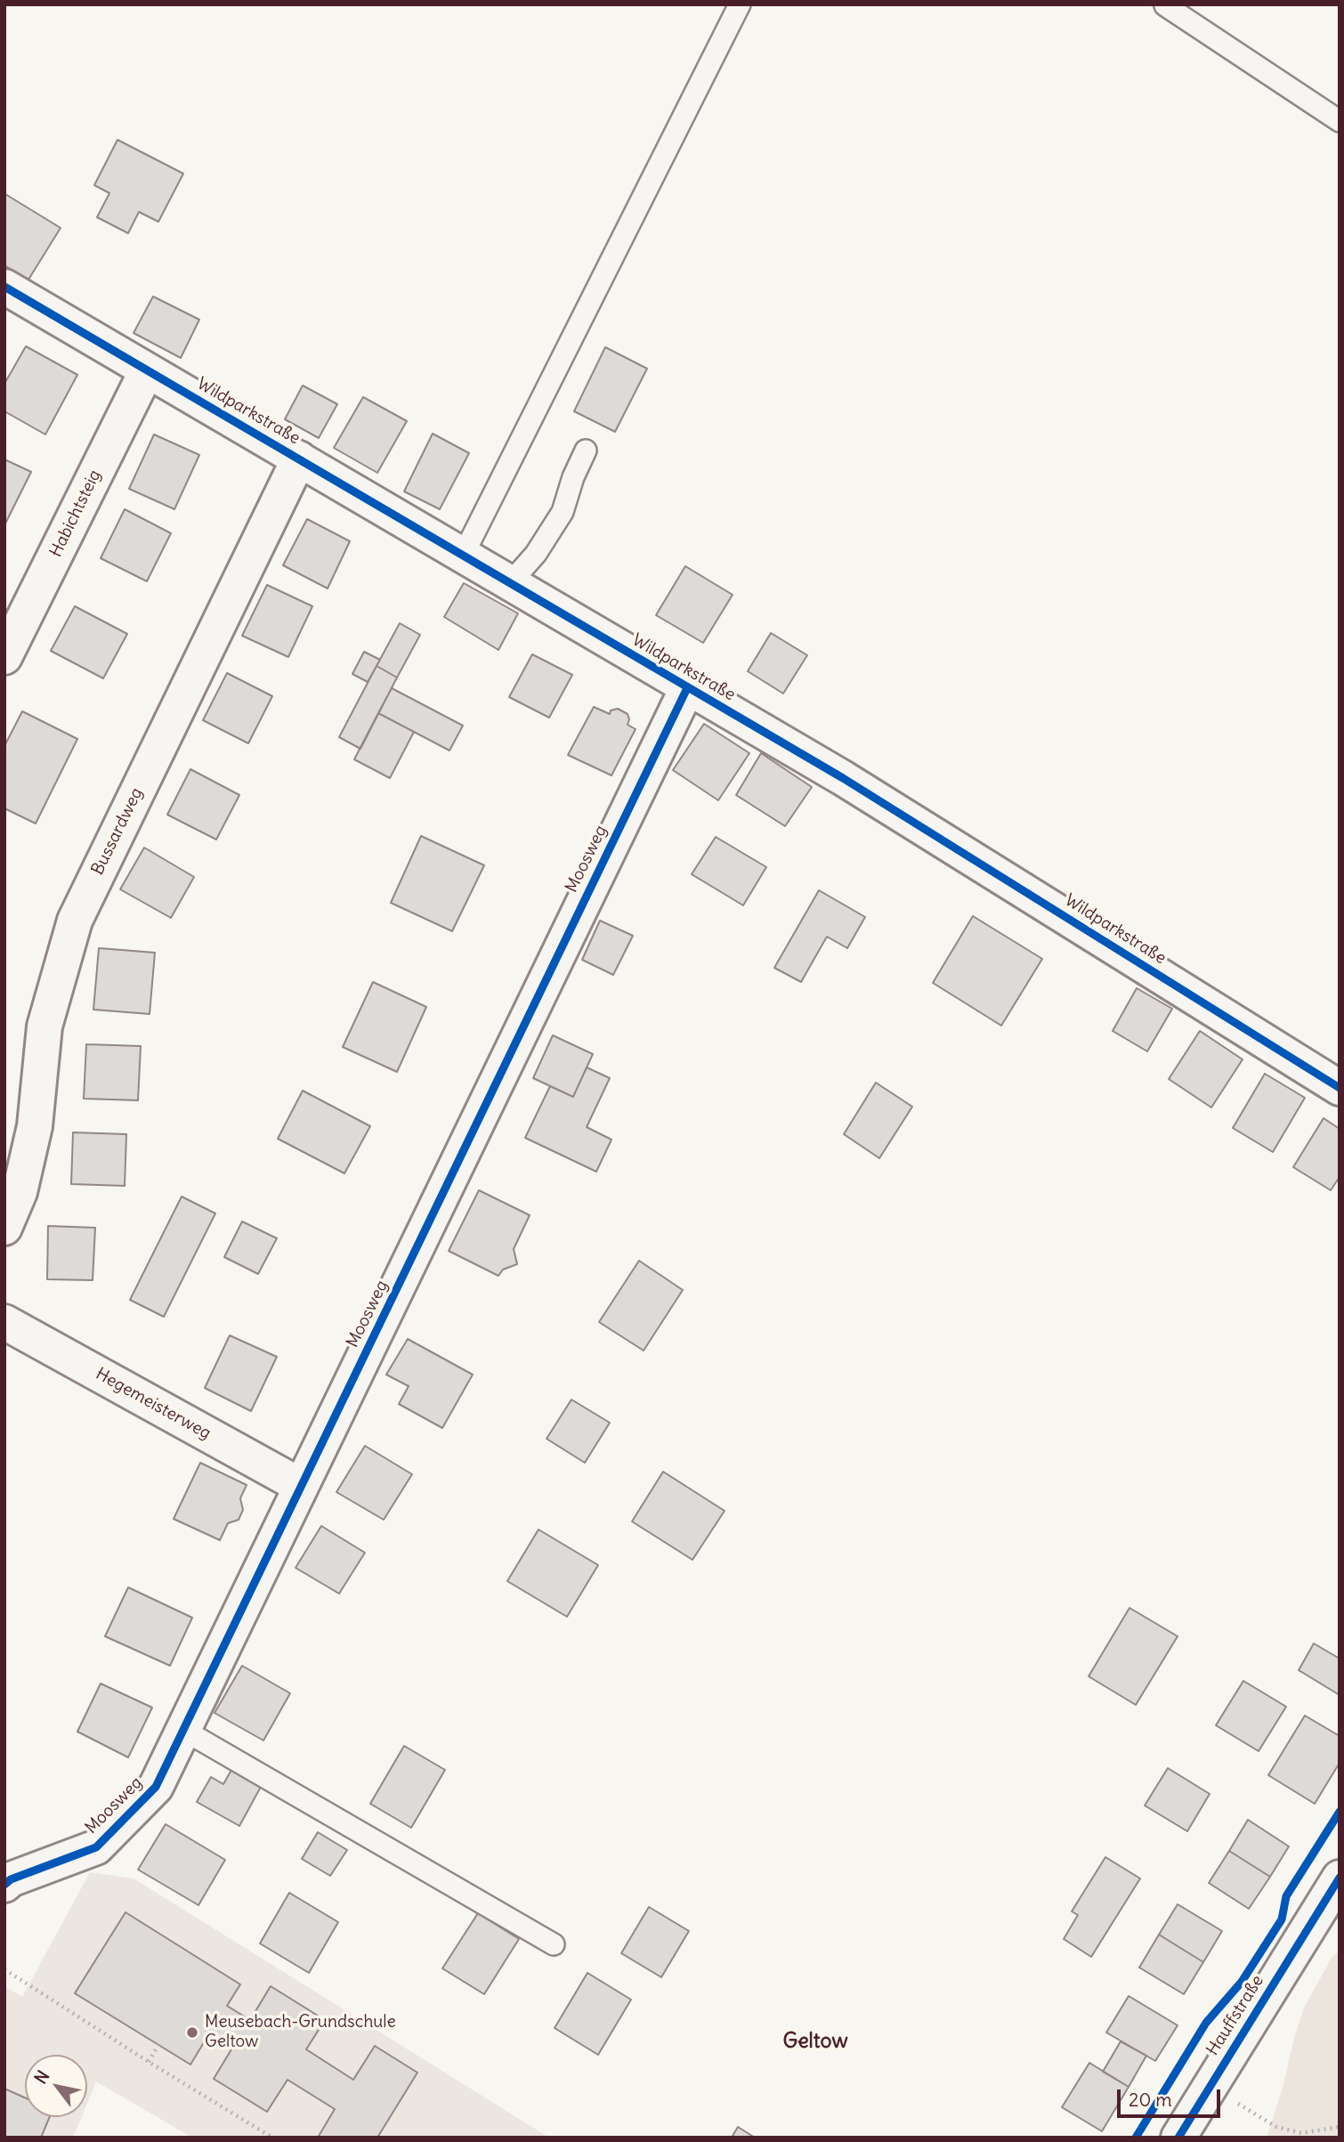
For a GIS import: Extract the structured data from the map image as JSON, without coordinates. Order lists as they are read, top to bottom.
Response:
{
  "streets": {
    "street": [
      "Wildparkstraße",
      "Habichtsteig",
      "Bussardweg",
      "Moosweg",
      "Hegemeisterweg",
      "Hauffstraße"
    ]
  },
  "crossings": [
    ["Wildparkstraße", "Habichtsteig"],
    ["Wildparkstraße", "Bussardweg"],
    ["Wildparkstraße", "Moosweg"],
    ["Moosweg", "Hegemeisterweg"]
  ],
  "districts": ["Geltow"],
  "places": ["Meusebach-Grundschule Geltow"],
  "scale_bar": "20 m",
  "north": "top left"
}
